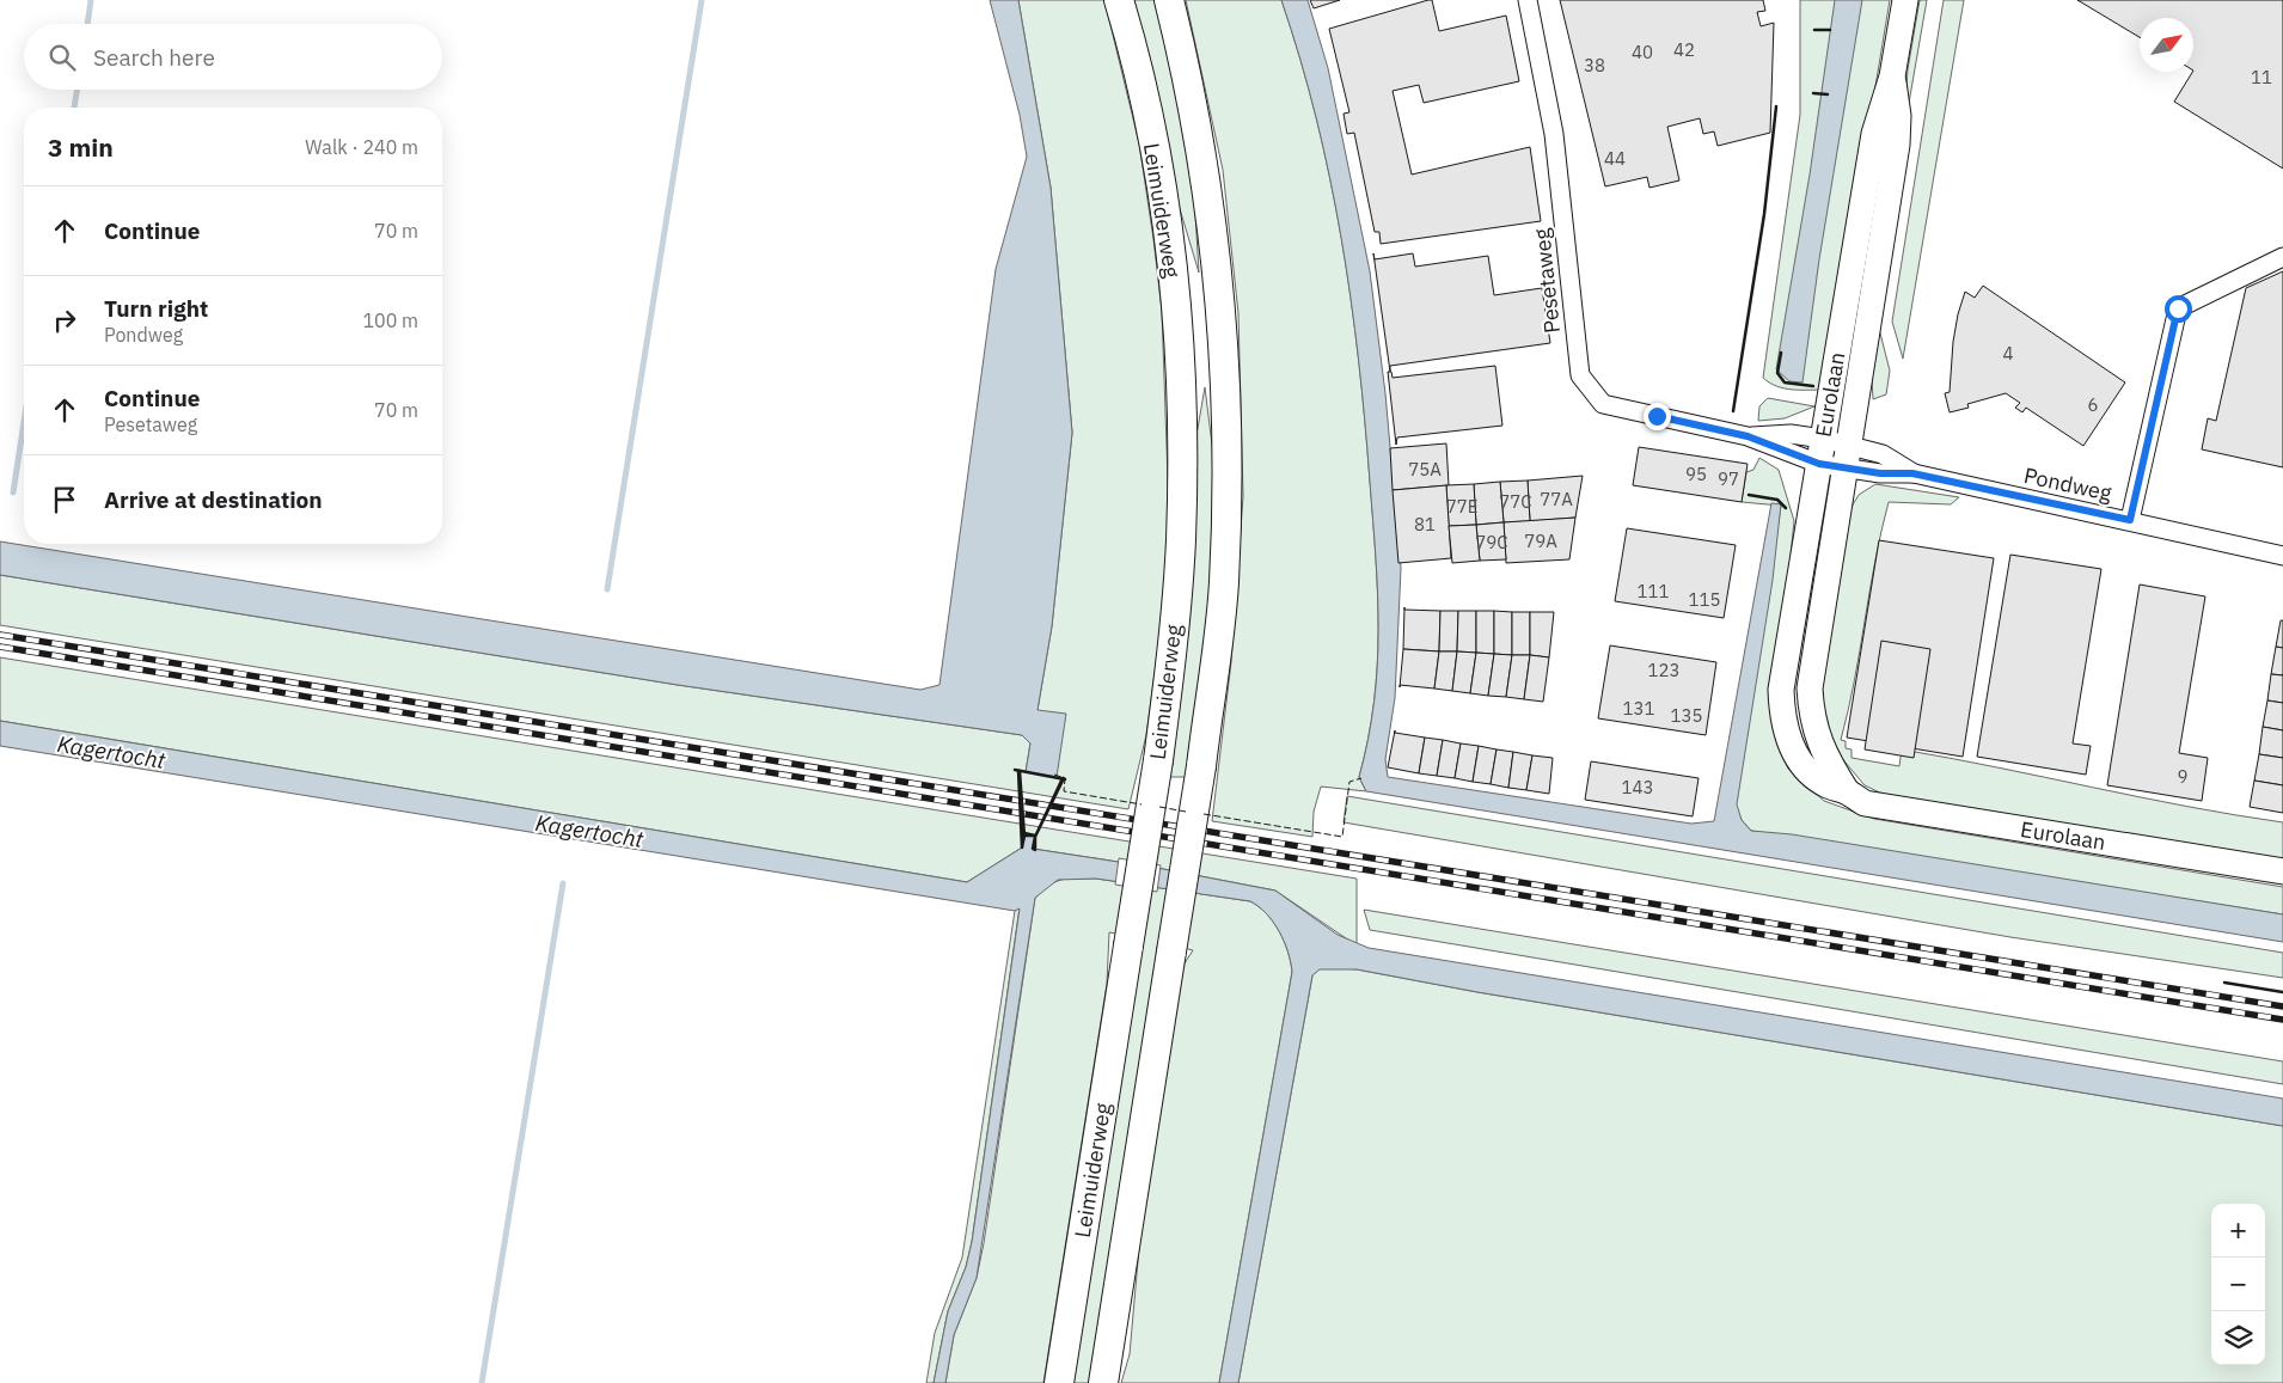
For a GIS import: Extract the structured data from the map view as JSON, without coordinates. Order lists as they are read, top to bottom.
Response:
{
  "streets": {
    "main road": ["Leimuiderweg", "Eurolaan"],
    "street": ["Pesetaweg", "Pondweg"]
  },
  "crossings": [
    ["Pesetaweg", "Eurolaan"],
    ["Eurolaan", "Pondweg"]
  ],
  "water": ["Kagertocht"],
  "house_numbers": [
    "42",
    "40",
    "38",
    "11",
    "44",
    "4",
    "6",
    "75A",
    "95",
    "97",
    "77A",
    "77C",
    "77E",
    "81",
    "79A",
    "79C",
    "111",
    "115",
    "123",
    "131",
    "135",
    "9",
    "143"
  ],
  "north": "top right",
  "page": {
    "search": "Search here",
    "heading": ["3 min", "Walk · 240 m"],
    "list": [
      ["Continue", "70 m"],
      ["Turn right", "Pondweg", "100 m"],
      ["Continue", "Pesetaweg", "70 m"],
      "Arrive at destination"
    ],
    "map_buttons": ["+", "−"]
  }
}
